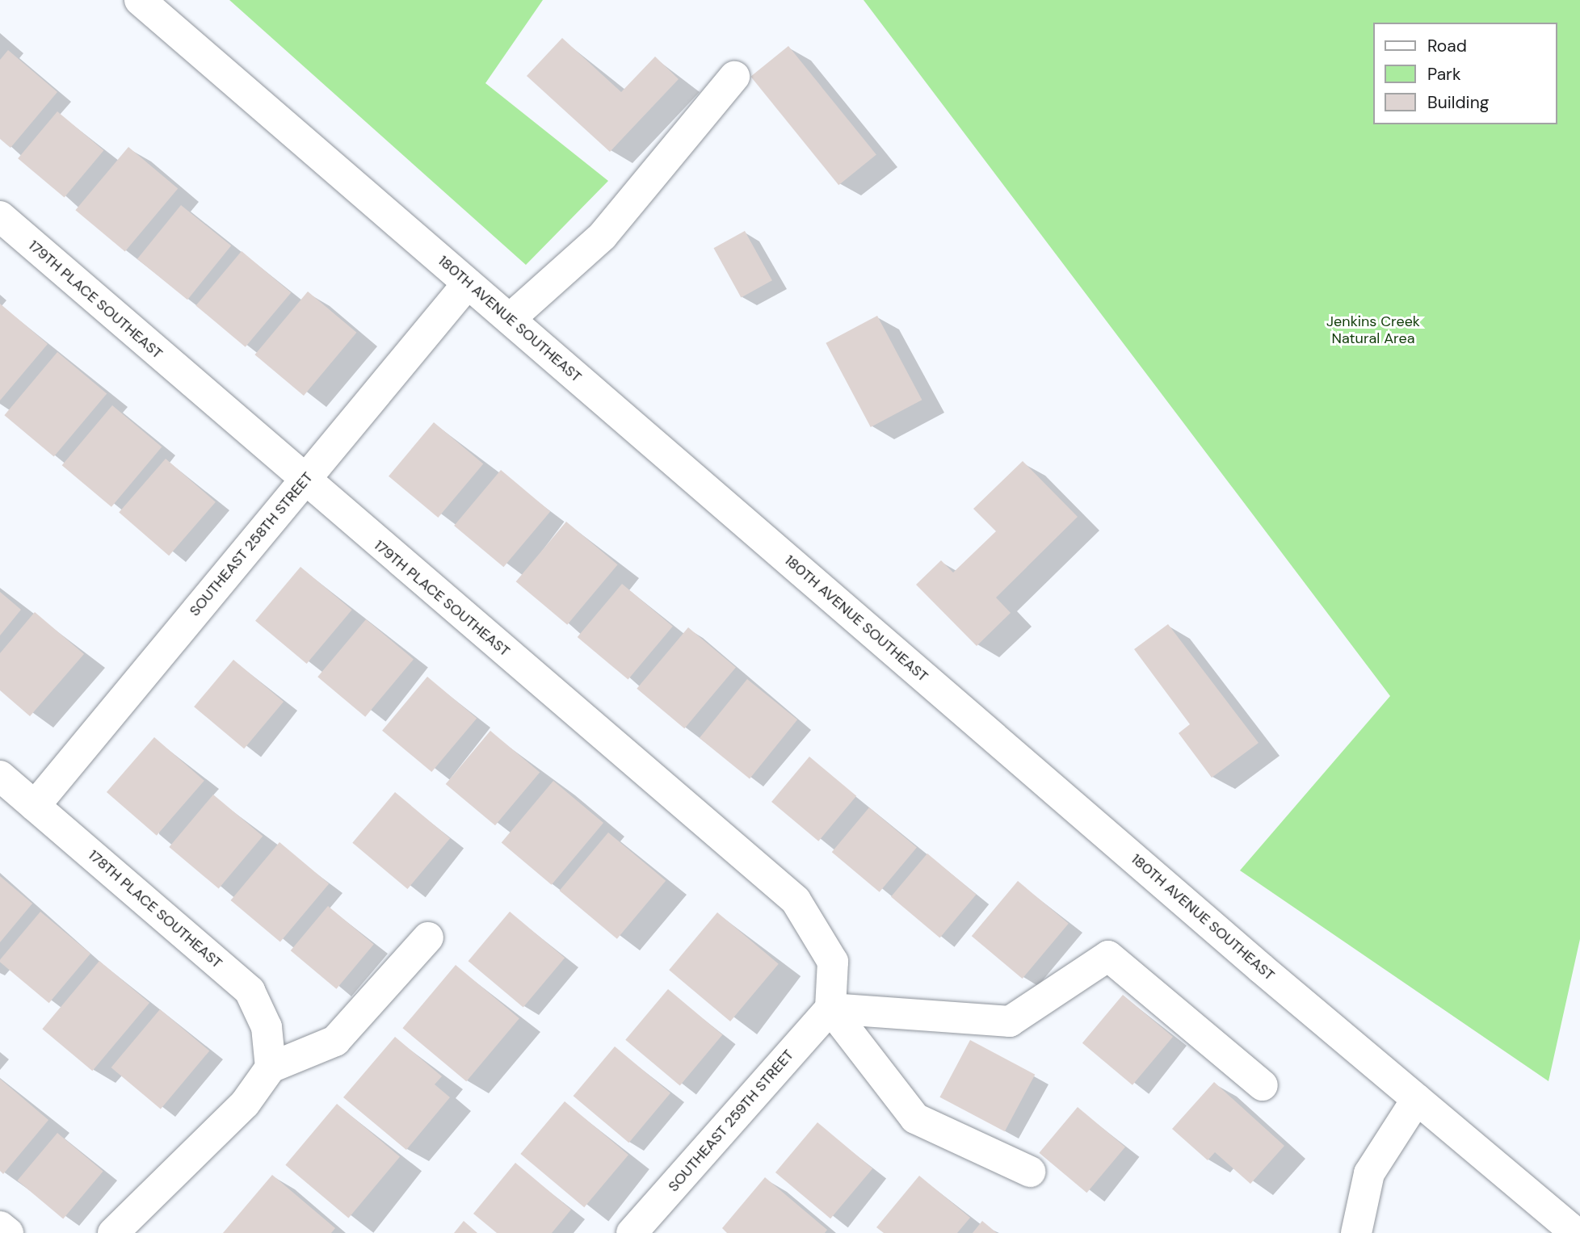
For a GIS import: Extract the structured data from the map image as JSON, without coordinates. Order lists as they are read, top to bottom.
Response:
{
  "streets": {
    "street": [
      "179TH PLACE SOUTHEAST",
      "180TH AVENUE SOUTHEAST",
      "SOUTHEAST 258TH STREET",
      "178TH PLACE SOUTHEAST",
      "SOUTHEAST 259TH STREET"
    ]
  },
  "crossings": [
    ["179TH PLACE SOUTHEAST", "SOUTHEAST 258TH STREET"],
    ["179TH PLACE SOUTHEAST", "SOUTHEAST 259TH STREET"],
    ["180TH AVENUE SOUTHEAST", "SOUTHEAST 258TH STREET"],
    ["SOUTHEAST 258TH STREET", "178TH PLACE SOUTHEAST"]
  ],
  "parks": ["Jenkins Creek Natural Area"],
  "legend": ["Road", "Park", "Building"]
}
